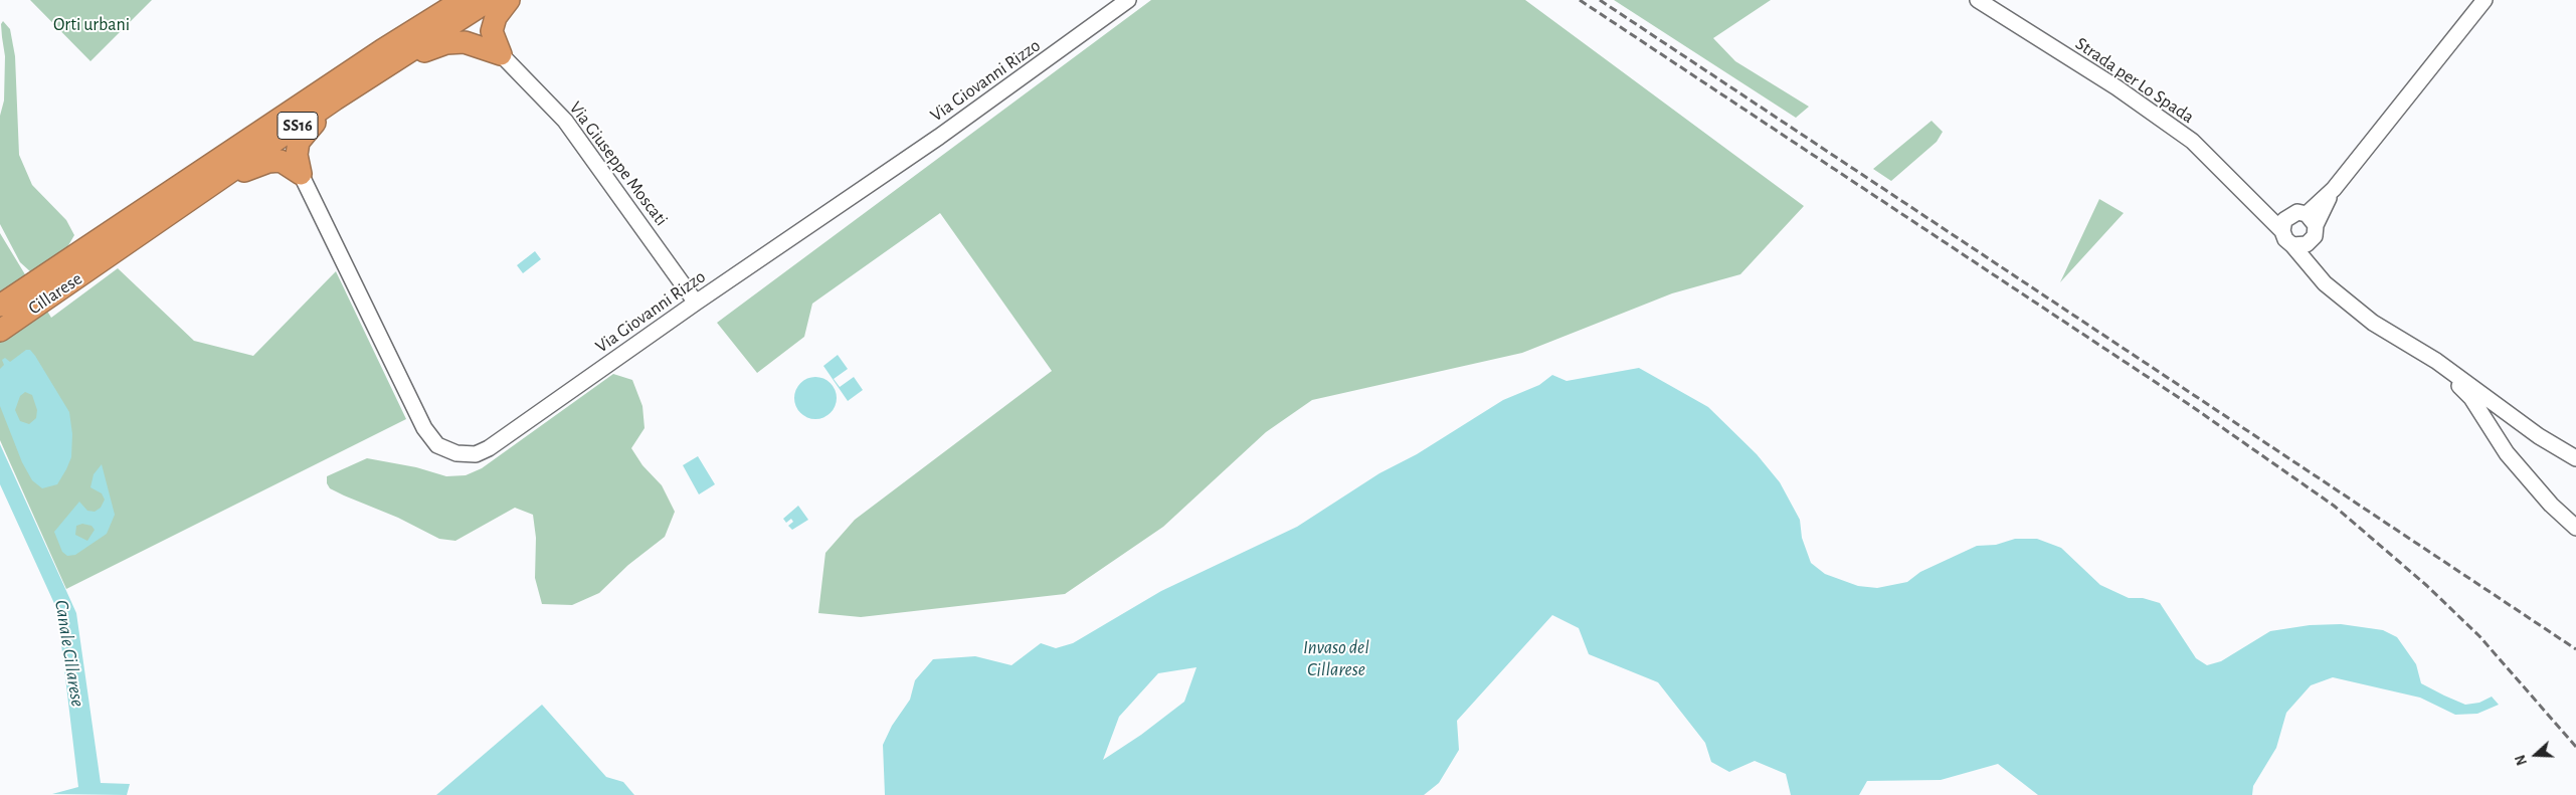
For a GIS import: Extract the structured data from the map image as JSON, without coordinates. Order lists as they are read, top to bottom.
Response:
{
  "streets": {
    "highway": ["SS16", "Cillarese"],
    "street": ["Via Giovanni Rizzo", "Strada per Lo Spada", "Via Giuseppe Moscati"]
  },
  "crossings": [
    ["Via Giovanni Rizzo", "Via Giuseppe Moscati"],
    ["SS16", "Cillarese"]
  ],
  "water": ["Invaso del Cillarese", "Canale Cillarese"],
  "parks": ["Orti urbani"],
  "north": "left"
}
